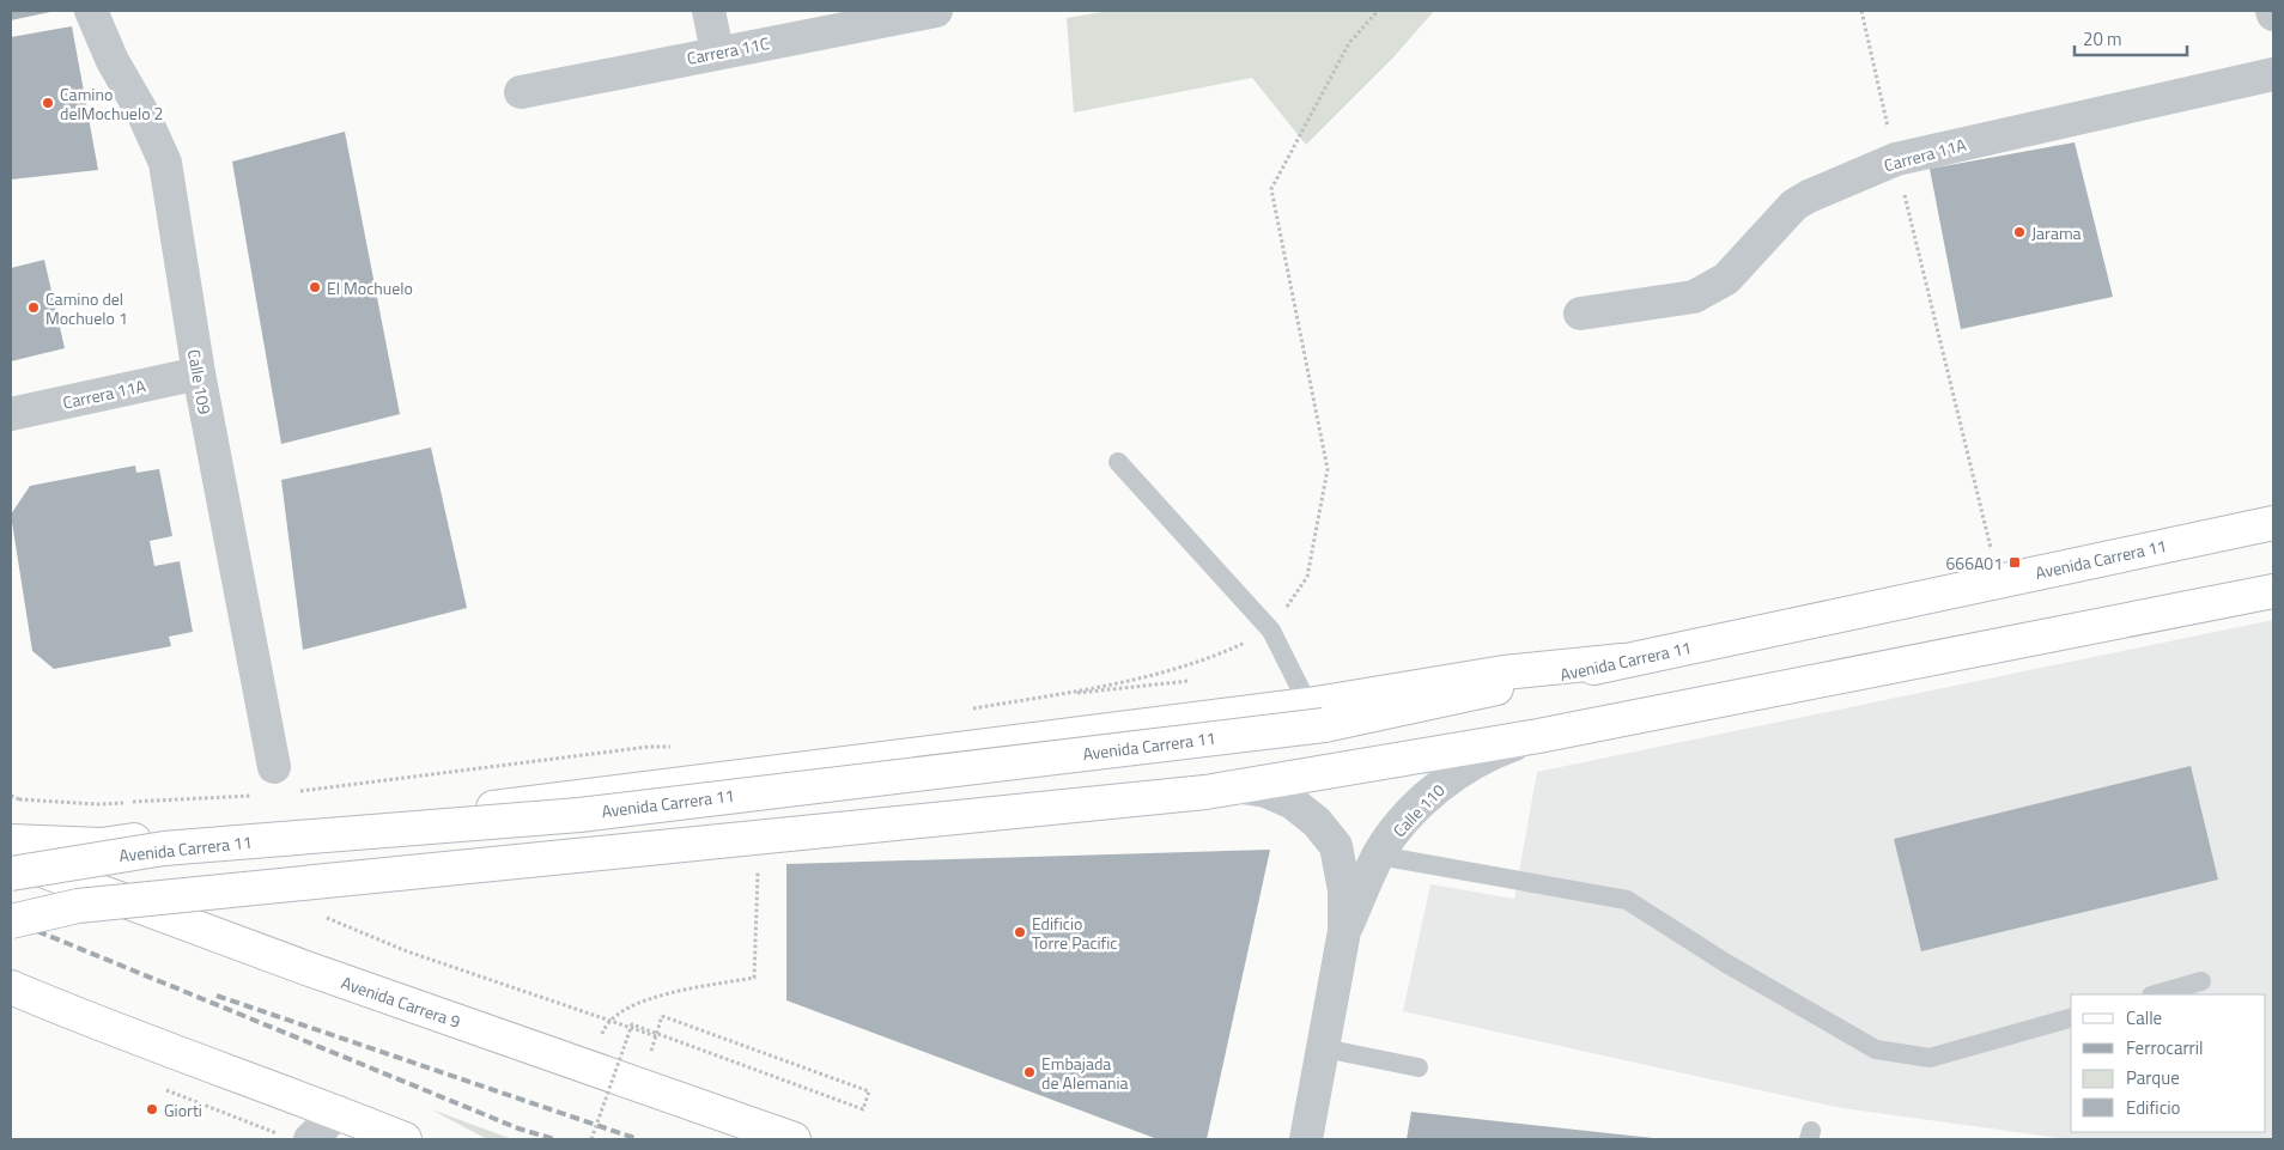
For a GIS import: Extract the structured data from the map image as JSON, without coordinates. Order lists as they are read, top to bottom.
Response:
{
  "streets": {
    "main road": ["Avenida Carrera 11", "Avenida Carrera 9"],
    "street": [
      "Carrera 11C",
      "Carrera 11A",
      "Calle 109",
      "Calle 110"
    ]
  },
  "crossings": [
    ["Carrera 11A", "Calle 109"]
  ],
  "places": {
    "other": [
      "Camino delMochuelo 2",
      "Jarama",
      "El Mochuelo",
      "Camino del Mochuelo 1",
      "Edificio Torre Pacific",
      "Embajada de Alemania",
      "Giorti"
    ],
    "transit": ["666A01"]
  },
  "legend": [
    "Calle",
    "Ferrocarril",
    "Parque",
    "Edificio"
  ],
  "scale_bar": "20 m"
}
